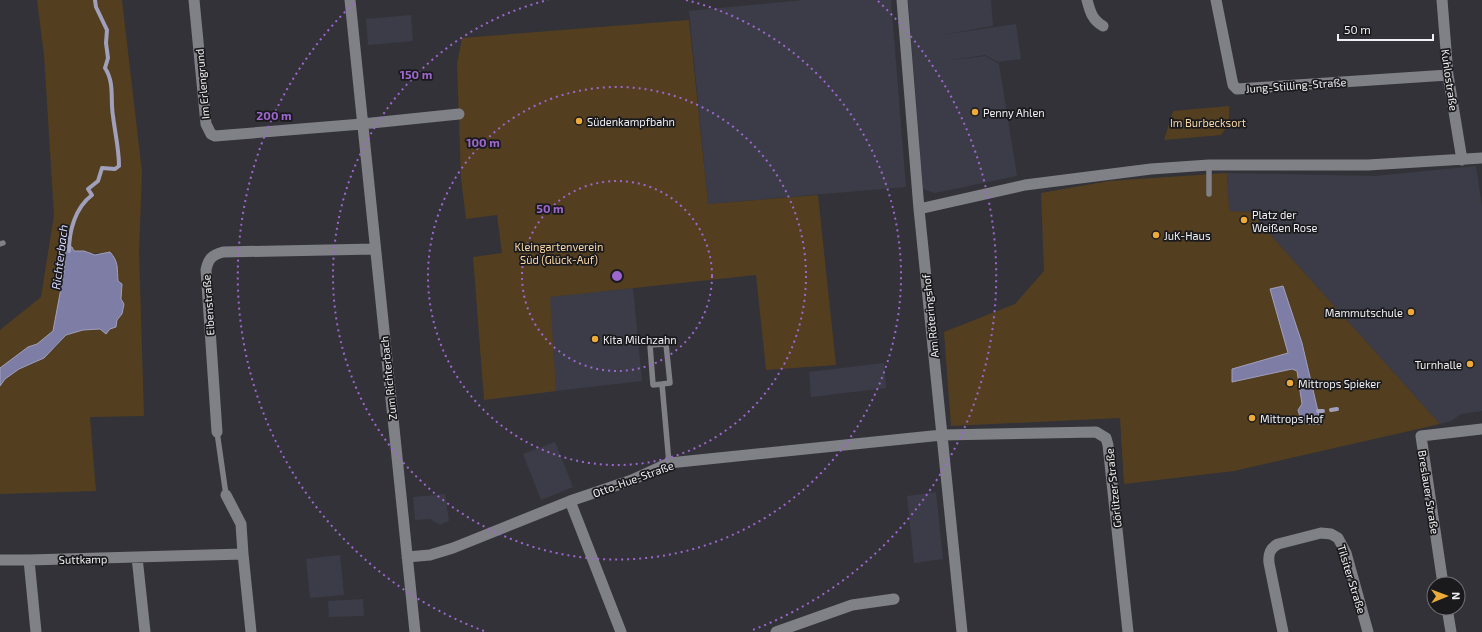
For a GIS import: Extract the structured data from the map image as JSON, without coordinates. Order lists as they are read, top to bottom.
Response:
{
  "streets": {
    "street": [
      "Kuhlostraße",
      "Im Erlengrund",
      "Jung-Stilling-Straße",
      "Eibenstraße",
      "Am Röteringshof",
      "Zum Richterbach",
      "Otto-Hue-Straße",
      "Görlitzer Straße",
      "Breslauer Straße",
      "Suttkamp",
      "Tilsiter Straße"
    ]
  },
  "crossings": [
    ["Kuhlostraße", "Jung-Stilling-Straße"],
    ["Im Erlengrund", "Zum Richterbach"],
    ["Eibenstraße", "Zum Richterbach"],
    ["Am Röteringshof", "Otto-Hue-Straße"],
    ["Am Röteringshof", "Görlitzer Straße"],
    ["Zum Richterbach", "Otto-Hue-Straße"],
    ["Otto-Hue-Straße", "Görlitzer Straße"]
  ],
  "water": ["Richterbach"],
  "parks": ["Im Burbecksort", "Kleingartenverein Süd (Glück-Auf)"],
  "places": [
    "Penny Ahlen",
    "Südenkampfbahn",
    "Platz der Weißen Rose",
    "JuK-Haus",
    "Mammutschule",
    "Kita Milchzahn",
    "Turnhalle",
    "Mittrops Spieker",
    "Mittrops Hof"
  ],
  "scale_bar": "50 m",
  "north": "right",
  "rings": [
    "150 m",
    "200 m",
    "100 m",
    "50 m"
  ]
}
